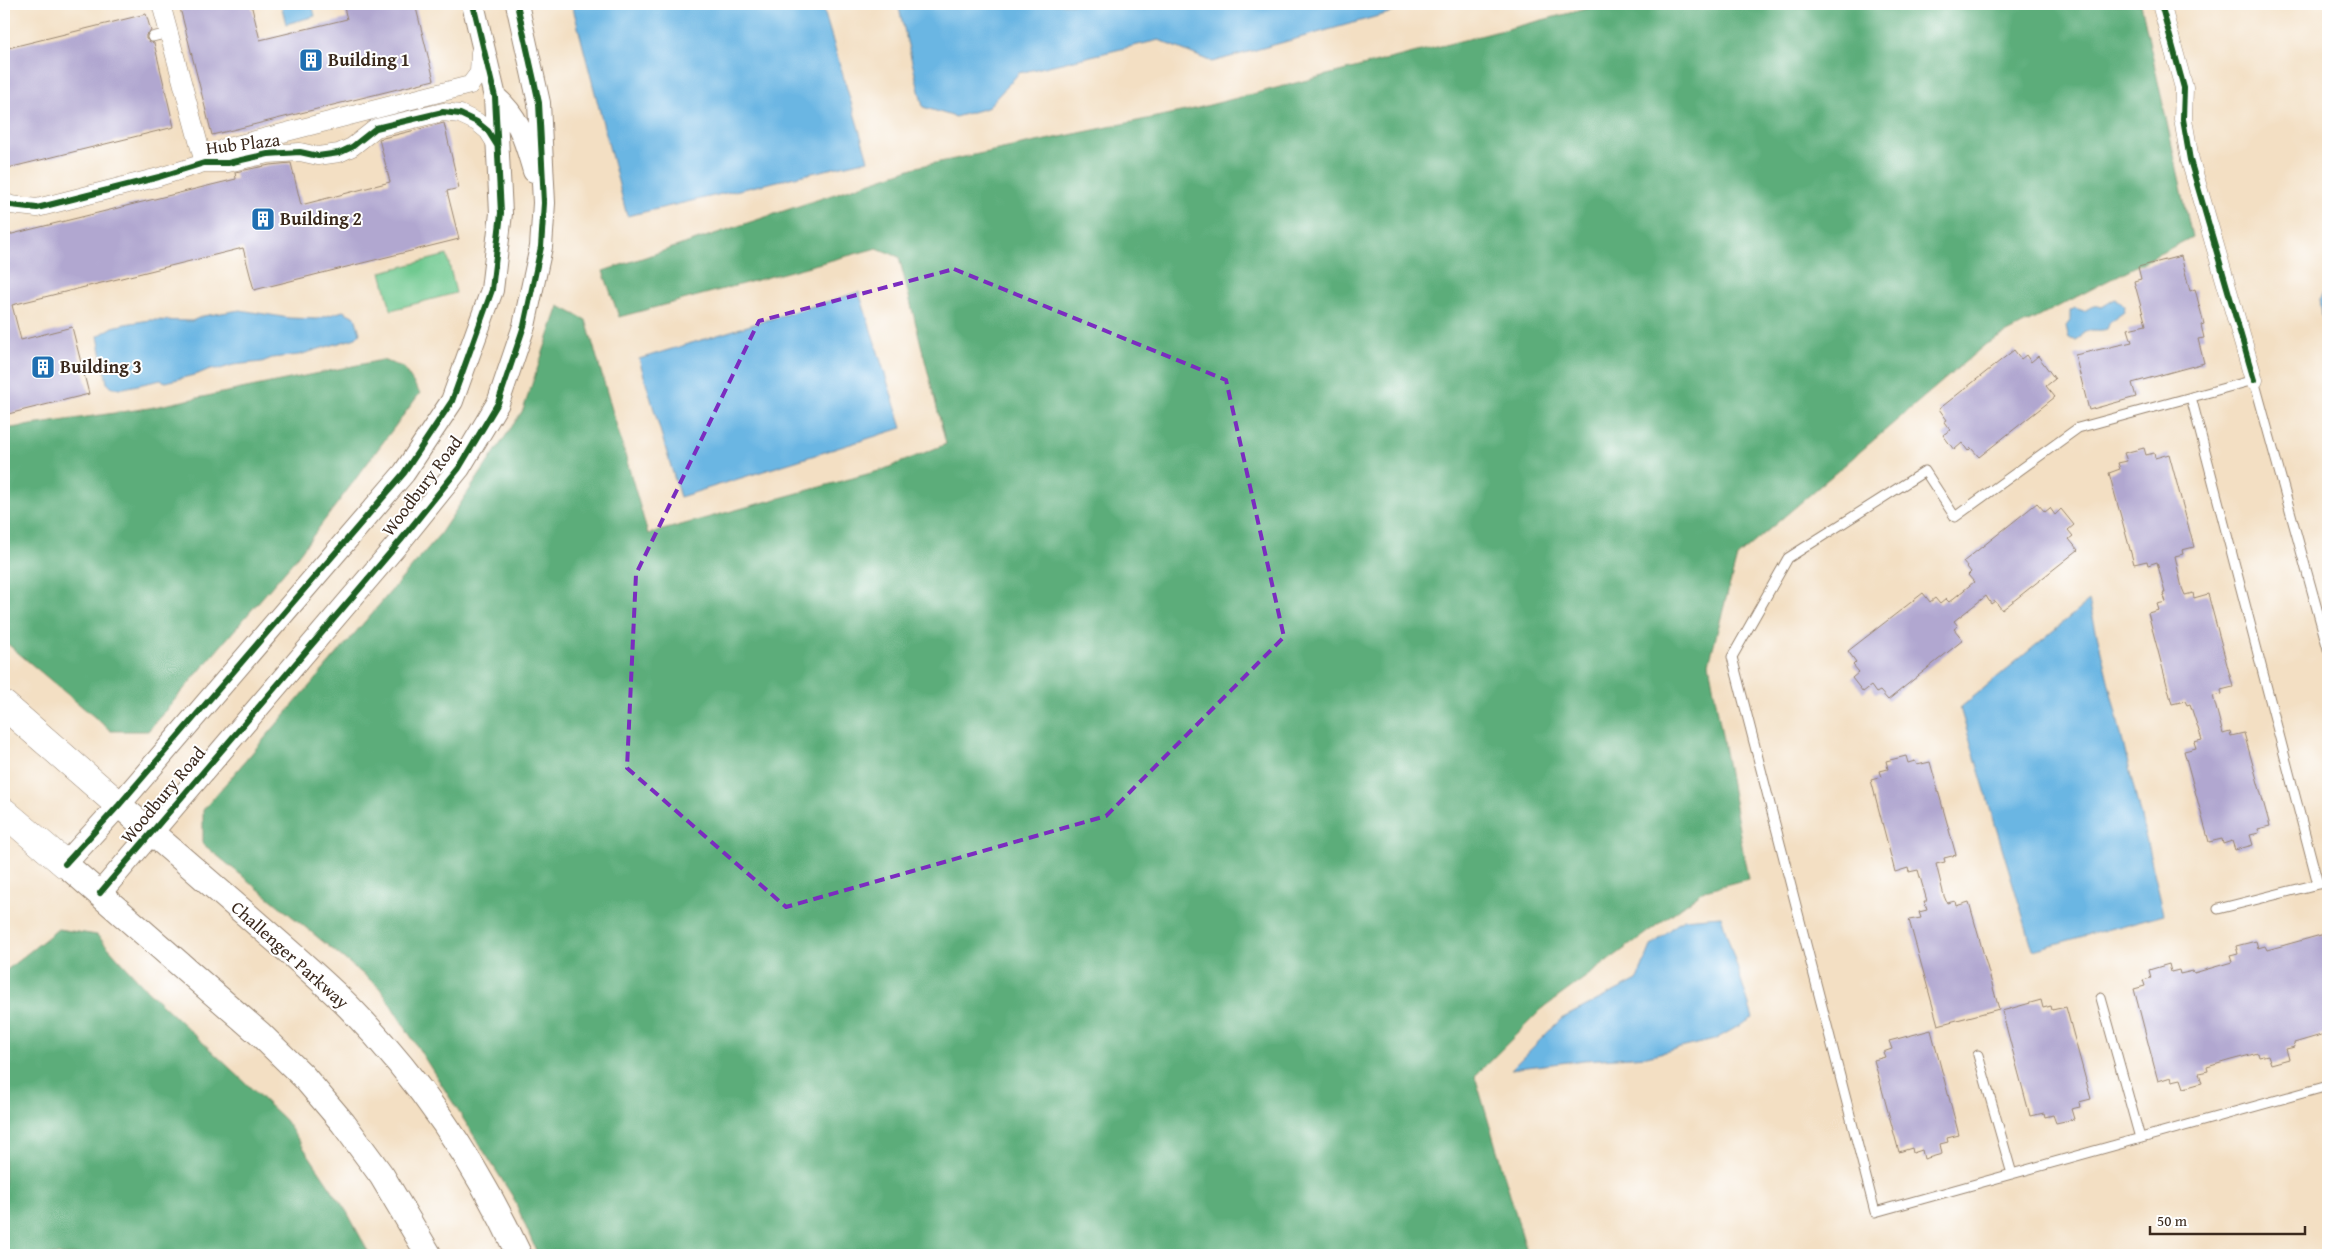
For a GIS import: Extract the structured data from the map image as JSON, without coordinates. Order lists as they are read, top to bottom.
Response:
{
  "streets": {
    "highway": ["Challenger Parkway"],
    "street": ["Hub Plaza", "Woodbury Road"]
  },
  "crossings": [
    ["Hub Plaza", "Woodbury Road"],
    ["Woodbury Road", "Challenger Parkway"]
  ],
  "places": {
    "building": ["Building 1", "Building 2", "Building 3"]
  },
  "scale_bar": "50 m"
}
